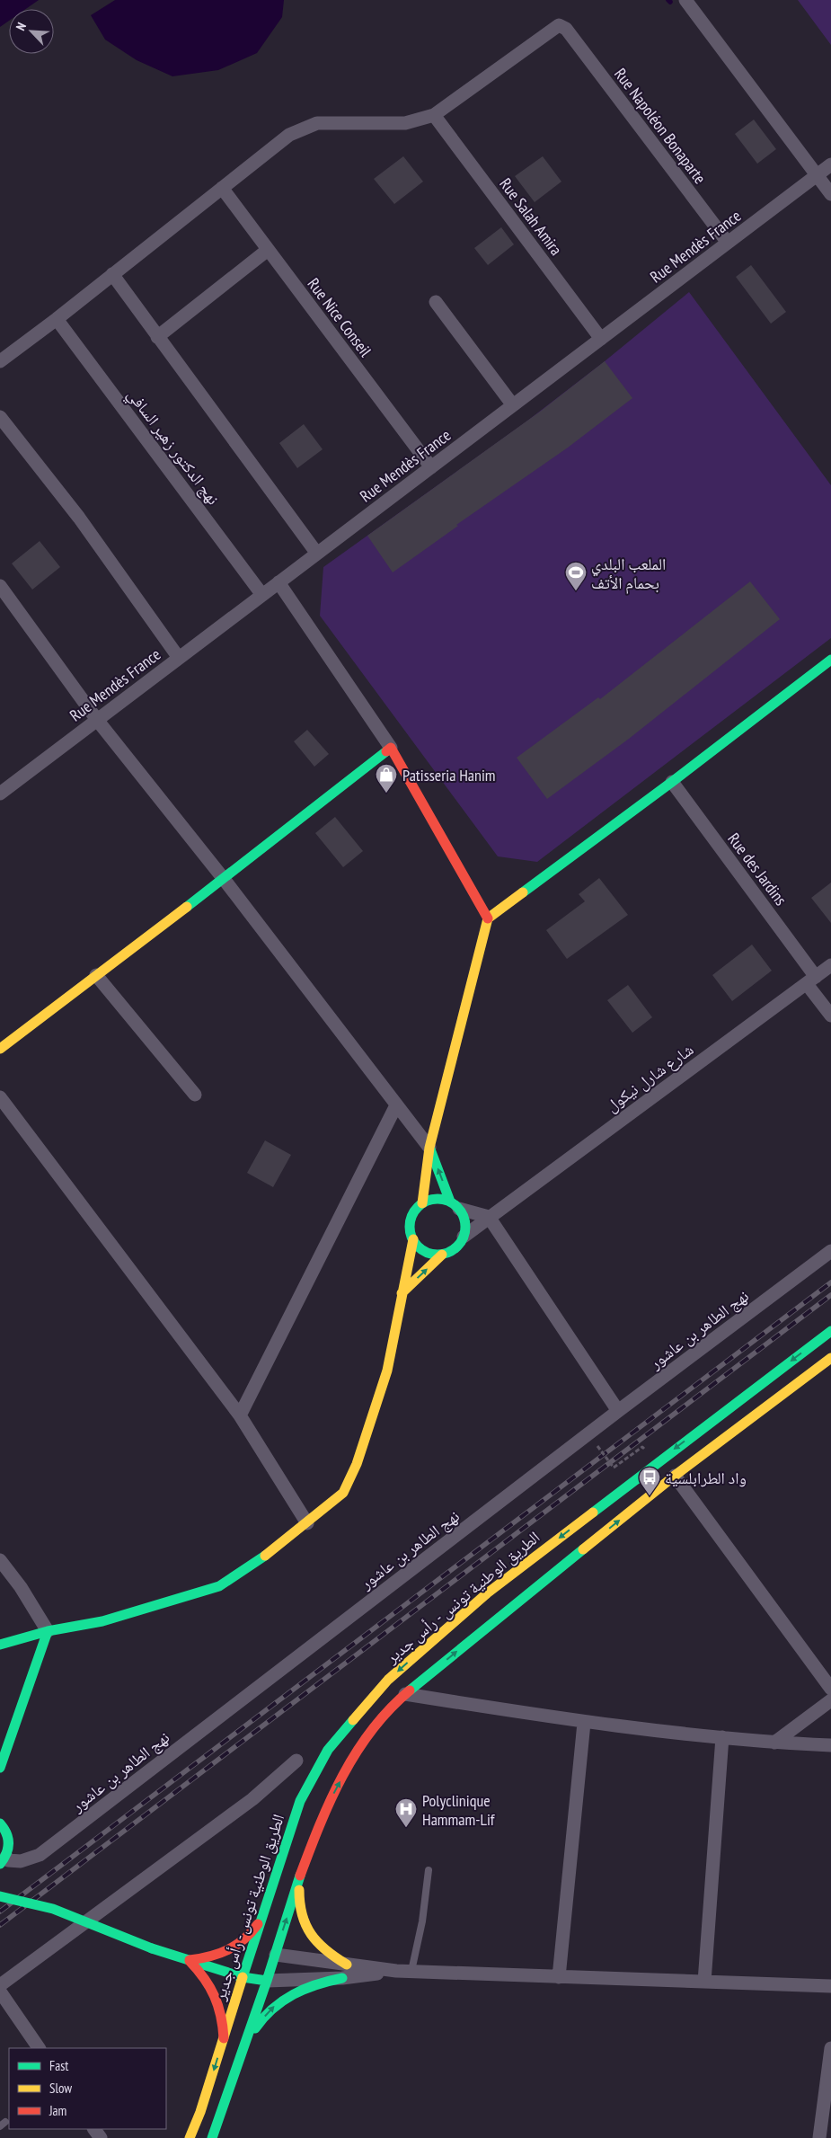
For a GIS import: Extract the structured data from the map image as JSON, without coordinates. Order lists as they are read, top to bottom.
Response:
{
  "streets": {
    "main road": ["الطريق الوطنية تونس - رأس جدير"],
    "street": [
      "Rue Napoléon Bonaparte",
      "Rue Salah Amira",
      "Rue Mendès France",
      "Rue Nice Conseil",
      "نهج الدكتور زهير السافي",
      "Rue des Jardins",
      "شارع شارل نيكول",
      "نهج الطاهر بن عاشور"
    ]
  },
  "crossings": [
    ["Rue Napoléon Bonaparte", "Rue Salah Amira"],
    ["Rue Napoléon Bonaparte", "Rue Mendès France"],
    ["Rue Salah Amira", "Rue Mendès France"],
    ["Rue Mendès France", "Rue Nice Conseil"],
    ["Rue Mendès France", "نهج الدكتور زهير السافي"],
    ["Rue des Jardins", "شارع شارل نيكول"]
  ],
  "places": {
    "sports": ["الملعب البلدي بحمام الأتف"],
    "shop": ["Patisseria Hanim"],
    "bus stop": ["واد الطرابلسية"],
    "hospital": ["Polyclinique Hammam-Lif"]
  },
  "legend": ["Fast", "Slow", "Jam"],
  "north": "top left"
}
